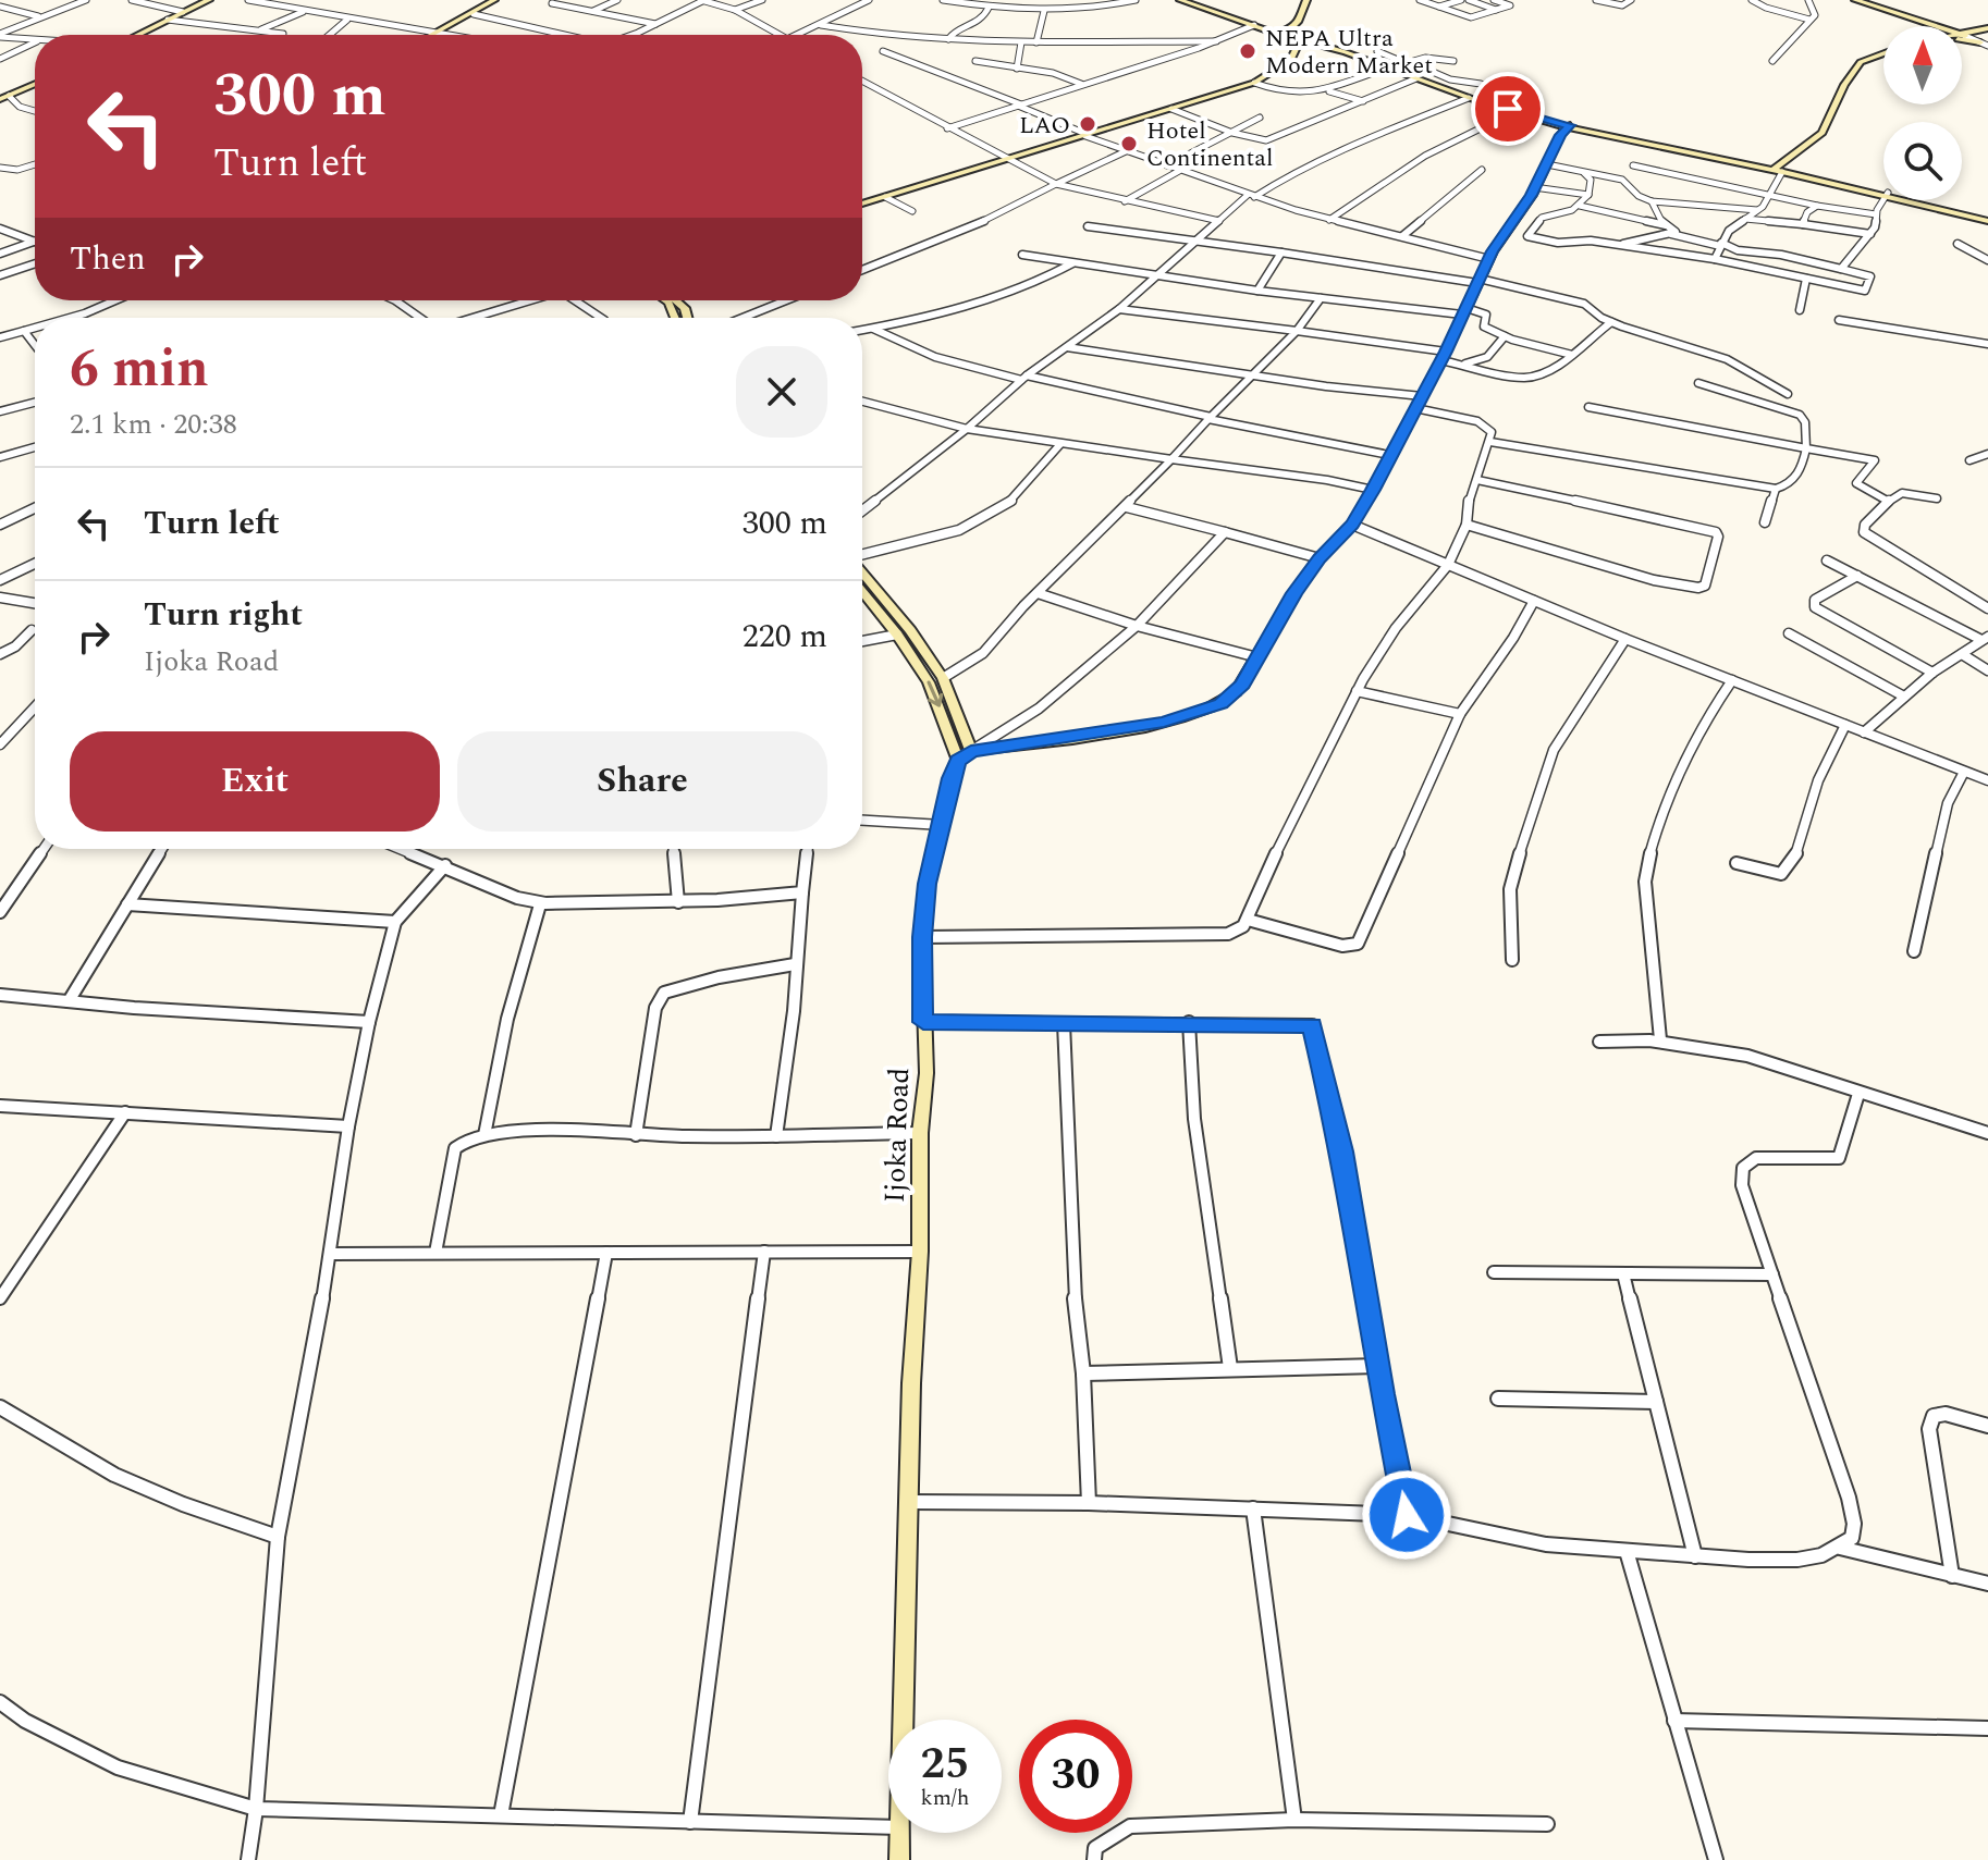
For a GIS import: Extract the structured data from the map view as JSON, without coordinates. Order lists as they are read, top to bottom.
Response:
{
  "streets": {
    "street": ["Ijoka Road"]
  },
  "places": ["NEPA Ultra Modern Market", "LAO", "Hotel Continental"],
  "north": "top",
  "page": {
    "turn": ["300 m", "Turn left"],
    "then": "Then",
    "heading": ["6 min", "2.1 km · 20:38"],
    "list": [
      {
        "name": "Turn left",
        "value": "300 m"
      },
      {
        "name": "Turn right",
        "note": "Ijoka Road",
        "value": "220 m"
      }
    ],
    "buttons": ["Exit", "Share"],
    "speed": "25 km/h",
    "limit": "30"
  }
}
